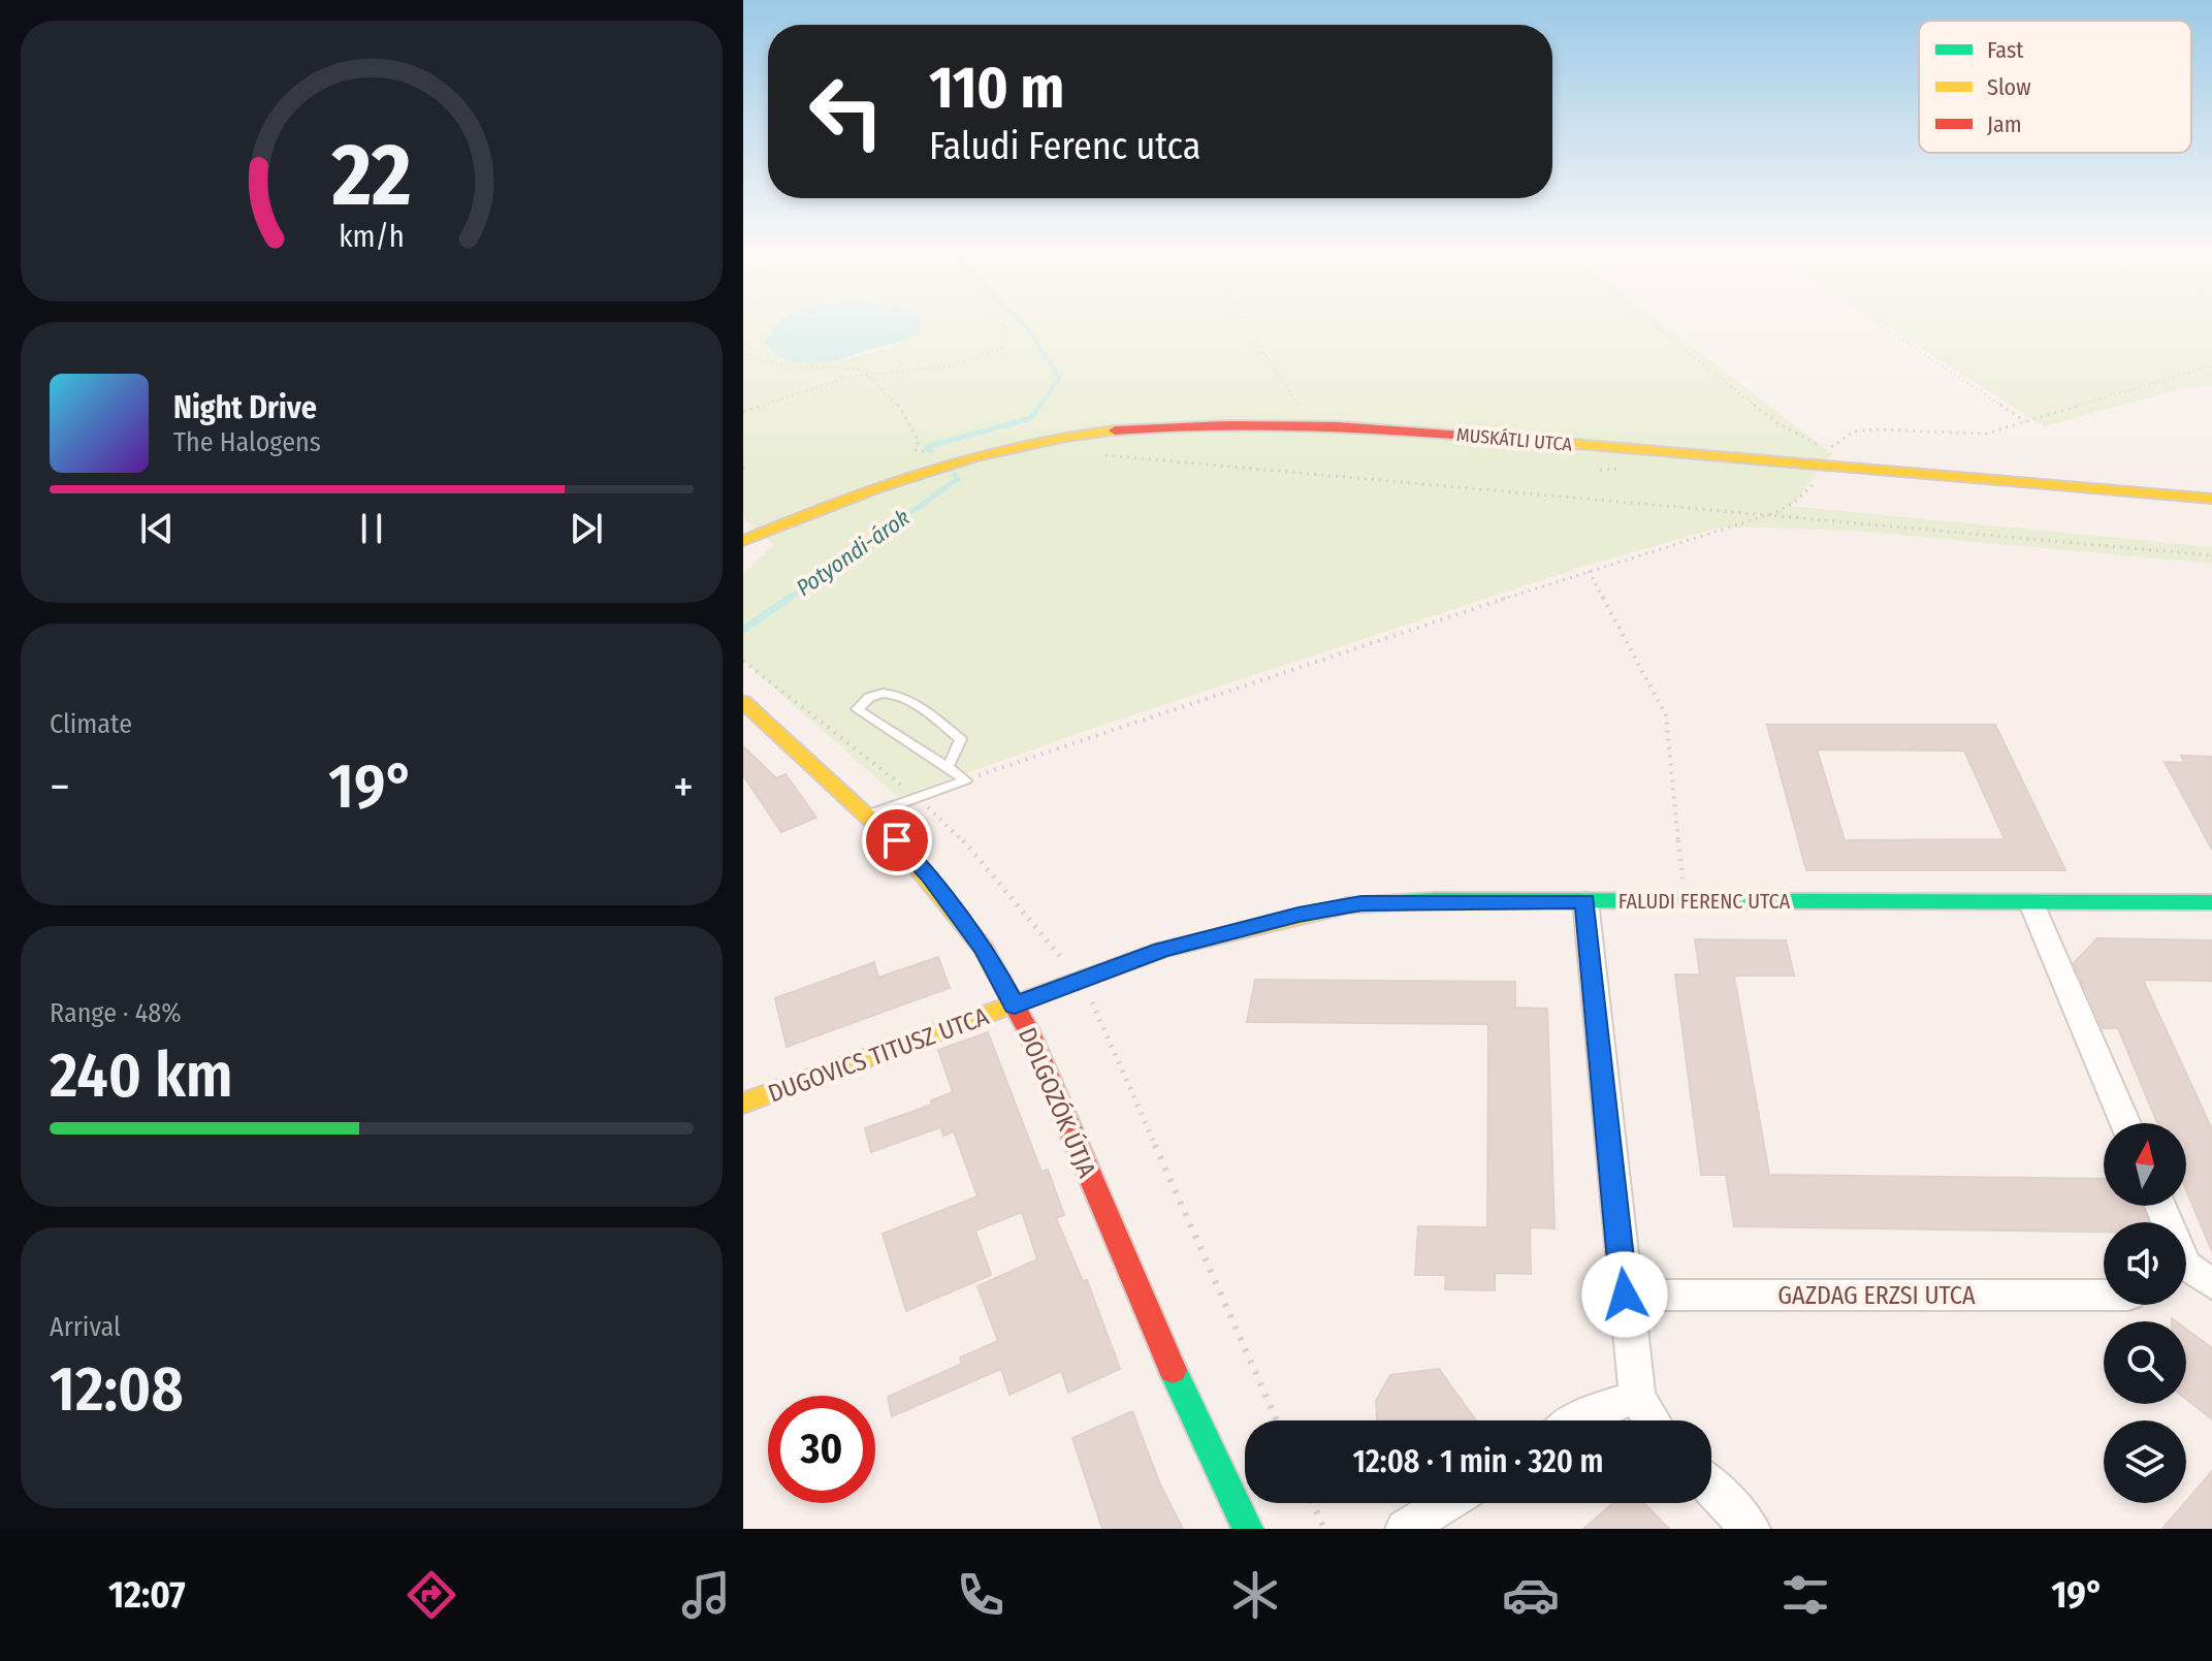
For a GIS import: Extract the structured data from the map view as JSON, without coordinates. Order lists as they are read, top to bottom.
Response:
{
  "streets": {
    "main road": [
      "MUSKÁTLI UTCA",
      "FALUDI FERENC UTCA",
      "DUGOVICS TITUSZ UTCA",
      "DOLGOZÓK ÚTJA"
    ],
    "street": ["GAZDAG ERZSI UTCA"]
  },
  "crossings": [
    ["FALUDI FERENC UTCA", "DUGOVICS TITUSZ UTCA"],
    ["FALUDI FERENC UTCA", "DOLGOZÓK ÚTJA"],
    ["DUGOVICS TITUSZ UTCA", "DOLGOZÓK ÚTJA"]
  ],
  "water": ["Potyondi-árok"],
  "legend": ["Fast", "Slow", "Jam"],
  "north": "top",
  "page": {
    "turn": ["110 m", "Faludi Ferenc utca"],
    "song": ["Night Drive", "The Halogens"],
    "tile": [
      "Climate",
      ["Range · 48%", "240 km"],
      ["Arrival", "12:08"]
    ],
    "heat": ["−", "19°", "+"],
    "limit": "30",
    "trip": "12:08 · 1 min · 320 m",
    "tabs": ["12:07", "19°"],
    "gauge": ["22", "km/h"]
  }
}
